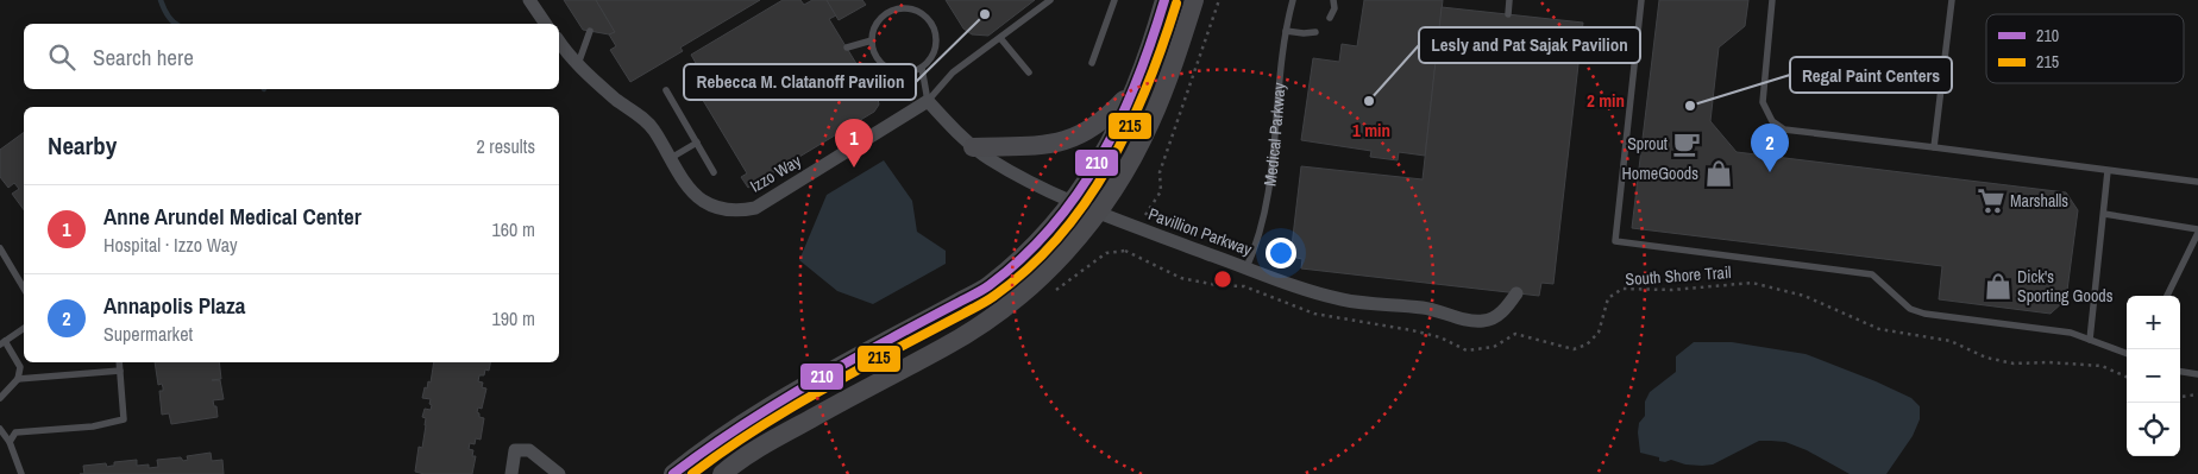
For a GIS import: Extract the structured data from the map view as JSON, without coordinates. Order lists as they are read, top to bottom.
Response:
{
  "streets": {
    "street": ["Izzo Way", "Pavillion Parkway"],
    "lane": ["Medical Parkway"],
    "path": ["South Shore Trail"]
  },
  "crossings": [
    ["Medical Parkway", "Pavillion Parkway"],
    ["Izzo Way", "Pavillion Parkway"]
  ],
  "places": {
    "other": ["Rebecca M. Clatanoff Pavilion", "Lesly and Pat Sajak Pavilion", "Regal Paint Centers"],
    "cafe": ["Sprout"],
    "shop": ["HomeGoods", "Dick's Sporting Goods"],
    "supermarket": ["Marshalls"]
  },
  "lines": ["transit line 210", "transit line 215"],
  "legend": ["210", "215"],
  "page": {
    "search": "Search here",
    "heading": ["Nearby", "2 results"],
    "pins": ["1", "2"],
    "list": [
      {
        "mark": "1",
        "name": "Anne Arundel Medical Center",
        "note": "Hospital · Izzo Way",
        "value": "160 m"
      },
      {
        "mark": "2",
        "name": "Annapolis Plaza",
        "note": "Supermarket",
        "value": "190 m"
      }
    ],
    "map_buttons": ["+", "−"]
  },
  "rings": ["2 min", "1 min"]
}
